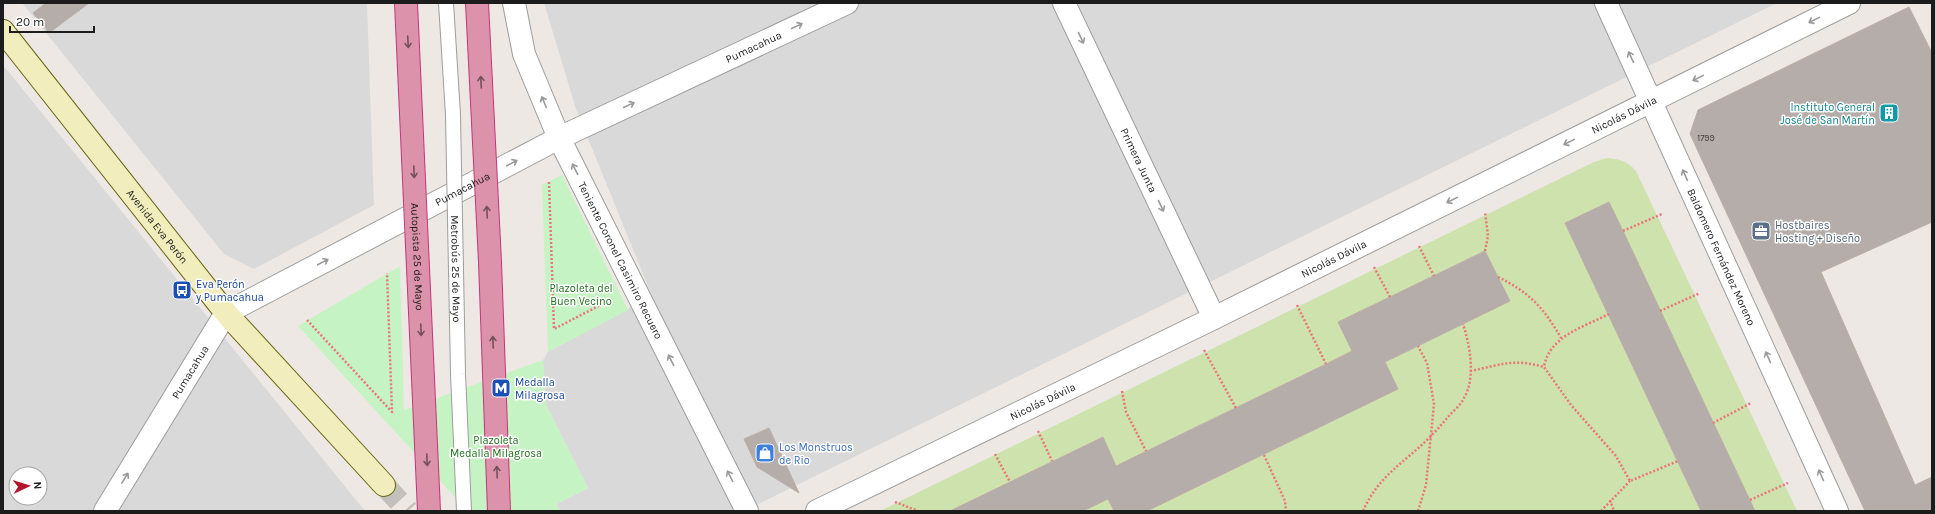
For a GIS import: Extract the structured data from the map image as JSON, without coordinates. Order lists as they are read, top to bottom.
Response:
{
  "streets": {
    "highway": ["Autopista 25 de Mayo"],
    "main road": ["Avenida Eva Perón"],
    "street": [
      "Pumacahua",
      "Nicolás Dávila",
      "Primera Junta",
      "Baldomero Fernández Moreno",
      "Teniente Coronel Casimiro Recuero"
    ],
    "lane": ["Metrobús 25 de Mayo"]
  },
  "crossings": [
    ["Pumacahua", "Avenida Eva Perón"],
    ["Pumacahua", "Teniente Coronel Casimiro Recuero"],
    ["Nicolás Dávila", "Primera Junta"],
    ["Nicolás Dávila", "Baldomero Fernández Moreno"]
  ],
  "one_way": [
    "Pumacahua",
    "Nicolás Dávila",
    "Primera Junta",
    "Baldomero Fernández Moreno",
    "Teniente Coronel Casimiro Recuero"
  ],
  "parks": ["Plazoleta del Buen Vecino", "Plazoleta Medalla Milagrosa"],
  "places": {
    "building": ["Instituto General José de San Martín"],
    "office": ["Hostbaires Hosting + Diseño"],
    "bus stop": ["Eva Perón y Pumacahua"],
    "metro station": ["Medalla Milagrosa"],
    "shop": ["Los Monstruos de Rio"]
  },
  "house_numbers": ["1799"],
  "scale_bar": "20 m",
  "north": "right"
}
